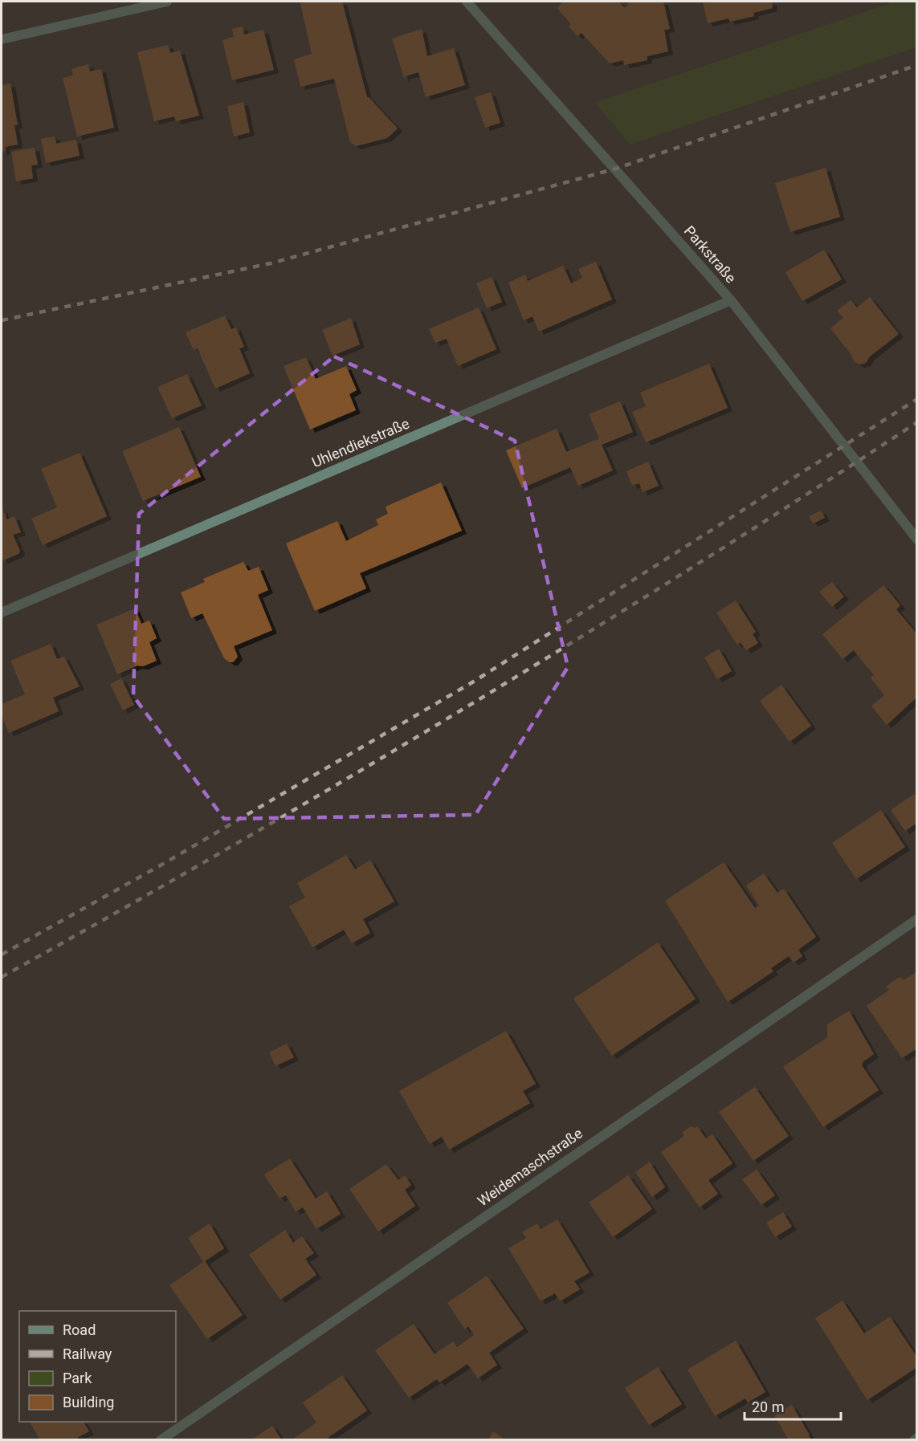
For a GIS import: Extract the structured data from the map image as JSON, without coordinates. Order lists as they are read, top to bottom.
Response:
{
  "streets": {
    "street": ["Parkstraße", "Uhlendiekstraße", "Weidemaschstraße"]
  },
  "crossings": [
    ["Parkstraße", "Uhlendiekstraße"]
  ],
  "legend": [
    "Road",
    "Railway",
    "Park",
    "Building"
  ],
  "scale_bar": "20 m"
}
